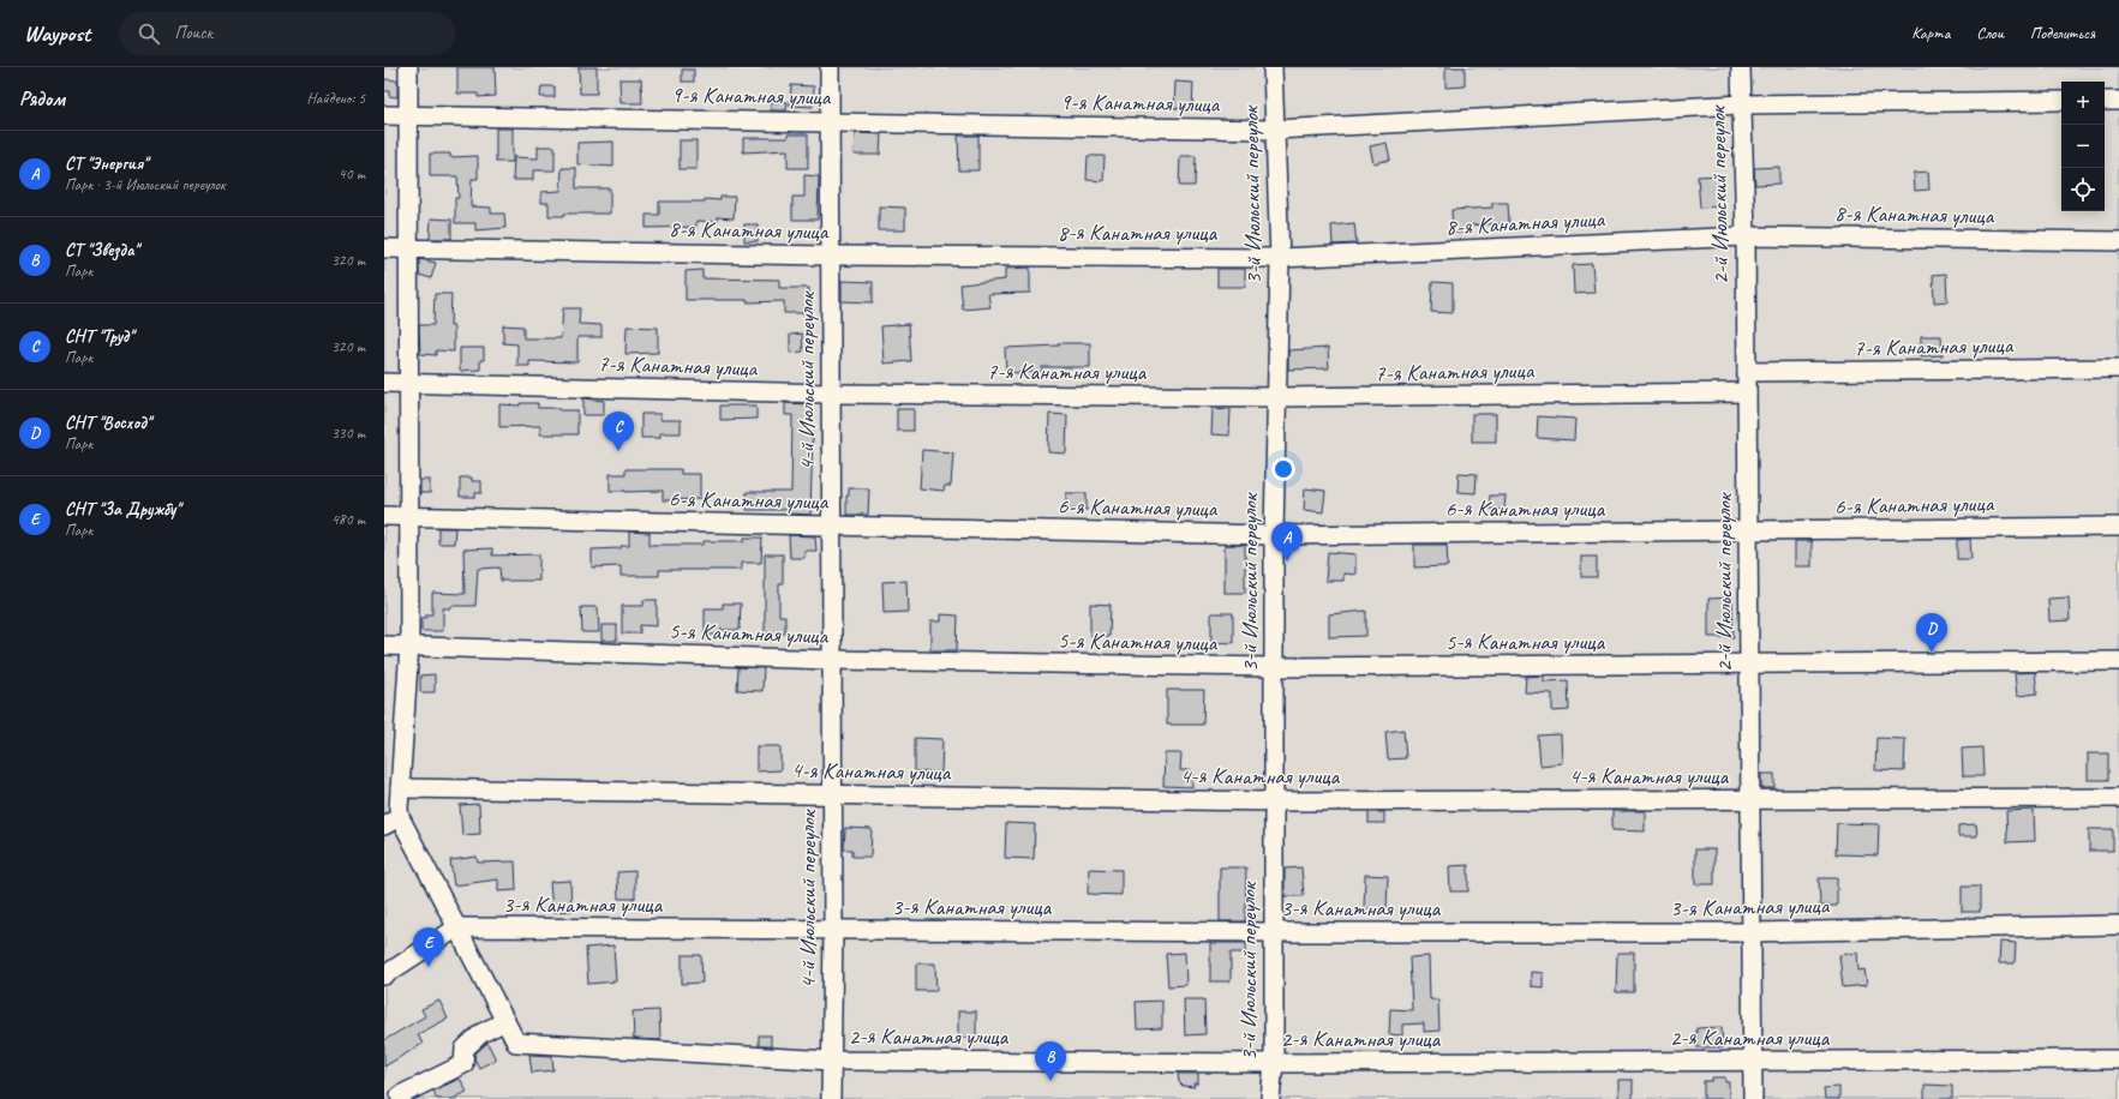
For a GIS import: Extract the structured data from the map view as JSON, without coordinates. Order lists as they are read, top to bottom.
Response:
{
  "streets": {
    "street": [
      "9-я Канатная улица",
      "3-й Июльский переулок",
      "2-й Июльский переулок",
      "8-я Канатная улица",
      "7-я Канатная улица",
      "4-й Июльский переулок",
      "6-я Канатная улица",
      "5-я Канатная улица",
      "4-я Канатная улица",
      "3-я Канатная улица",
      "2-я Канатная улица"
    ]
  },
  "crossings": [
    ["9-я Канатная улица", "3-й Июльский переулок"],
    ["9-я Канатная улица", "2-й Июльский переулок"],
    ["9-я Канатная улица", "4-й Июльский переулок"],
    ["3-й Июльский переулок", "8-я Канатная улица"],
    ["3-й Июльский переулок", "7-я Канатная улица"],
    ["3-й Июльский переулок", "6-я Канатная улица"],
    ["3-й Июльский переулок", "5-я Канатная улица"],
    ["3-й Июльский переулок", "4-я Канатная улица"],
    ["3-й Июльский переулок", "3-я Канатная улица"],
    ["3-й Июльский переулок", "2-я Канатная улица"],
    ["2-й Июльский переулок", "8-я Канатная улица"],
    ["2-й Июльский переулок", "7-я Канатная улица"],
    ["2-й Июльский переулок", "6-я Канатная улица"],
    ["2-й Июльский переулок", "5-я Канатная улица"],
    ["2-й Июльский переулок", "4-я Канатная улица"],
    ["2-й Июльский переулок", "3-я Канатная улица"],
    ["2-й Июльский переулок", "2-я Канатная улица"],
    ["8-я Канатная улица", "4-й Июльский переулок"],
    ["7-я Канатная улица", "4-й Июльский переулок"],
    ["4-й Июльский переулок", "6-я Канатная улица"],
    ["4-й Июльский переулок", "5-я Канатная улица"],
    ["4-й Июльский переулок", "4-я Канатная улица"],
    ["4-й Июльский переулок", "3-я Канатная улица"],
    ["4-й Июльский переулок", "2-я Канатная улица"]
  ],
  "page": {
    "header": "Waypost",
    "search": "Поиск",
    "nav": ["Карта", "Слои", "Поделиться"],
    "heading": ["Рядом", "Найдено: 5"],
    "map_buttons": ["+", "−"],
    "list": [
      {
        "mark": "A",
        "name": "СТ \"Энергия\"",
        "note": "Парк · 3-й Июльский переулок",
        "value": "40 m"
      },
      {
        "mark": "B",
        "name": "СТ \"Звезда\"",
        "note": "Парк",
        "value": "320 m"
      },
      {
        "mark": "C",
        "name": "СНТ \"Труд\"",
        "note": "Парк",
        "value": "320 m"
      },
      {
        "mark": "D",
        "name": "СНТ \"Восход\"",
        "note": "Парк",
        "value": "330 m"
      },
      {
        "mark": "E",
        "name": "СНТ \"За Дружбу\"",
        "note": "Парк",
        "value": "480 m"
      }
    ],
    "pins": [
      "C",
      "A",
      "D",
      "E",
      "B"
    ]
  }
}
